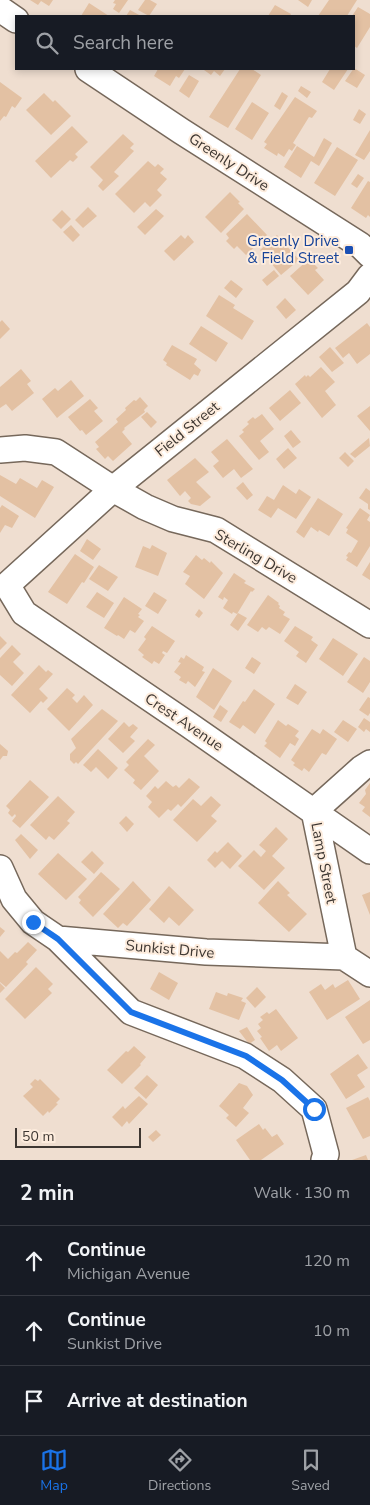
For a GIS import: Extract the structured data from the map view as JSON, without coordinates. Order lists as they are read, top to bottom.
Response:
{
  "streets": {
    "street": [
      "Greenly Drive",
      "Field Street",
      "Sterling Drive",
      "Crest Avenue",
      "Lamp Street",
      "Sunkist Drive"
    ]
  },
  "crossings": [
    ["Field Street", "Sterling Drive"],
    ["Field Street", "Crest Avenue"],
    ["Crest Avenue", "Lamp Street"],
    ["Lamp Street", "Sunkist Drive"]
  ],
  "places": {
    "transit": ["Greenly Drive & Field Street"]
  },
  "scale_bar": "50 m",
  "page": {
    "search": "Search here",
    "scale": "50 m",
    "heading": ["2 min", "Walk · 130 m"],
    "list": [
      ["Continue", "Michigan Avenue", "120 m"],
      ["Continue", "Sunkist Drive", "10 m"],
      "Arrive at destination"
    ],
    "nav": ["Map", "Directions", "Saved"]
  }
}
